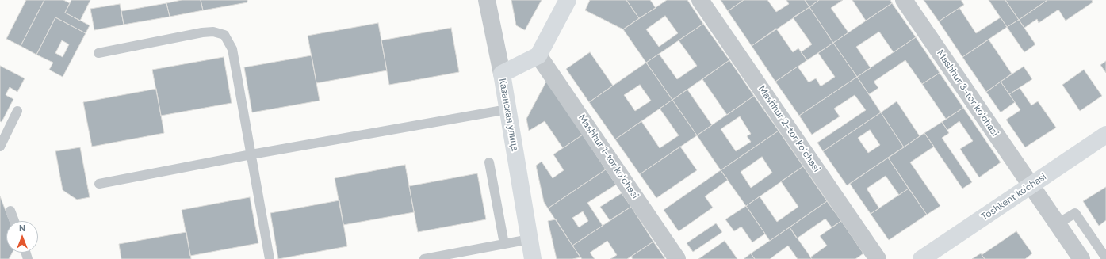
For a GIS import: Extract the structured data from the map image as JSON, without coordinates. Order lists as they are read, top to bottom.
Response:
{
  "streets": {
    "street": [
      "Mashhur 3-tor koʻchasi",
      "Казанская улица",
      "Mashhur 2-tor koʻchasi",
      "Mashhur 1-tor koʻchasi",
      "Toshkent ko'chasi"
    ]
  },
  "crossings": [
    ["Mashhur 3-tor koʻchasi", "Toshkent ko'chasi"],
    ["Казанская улица", "Mashhur 1-tor koʻchasi"]
  ],
  "north": "top"
}
